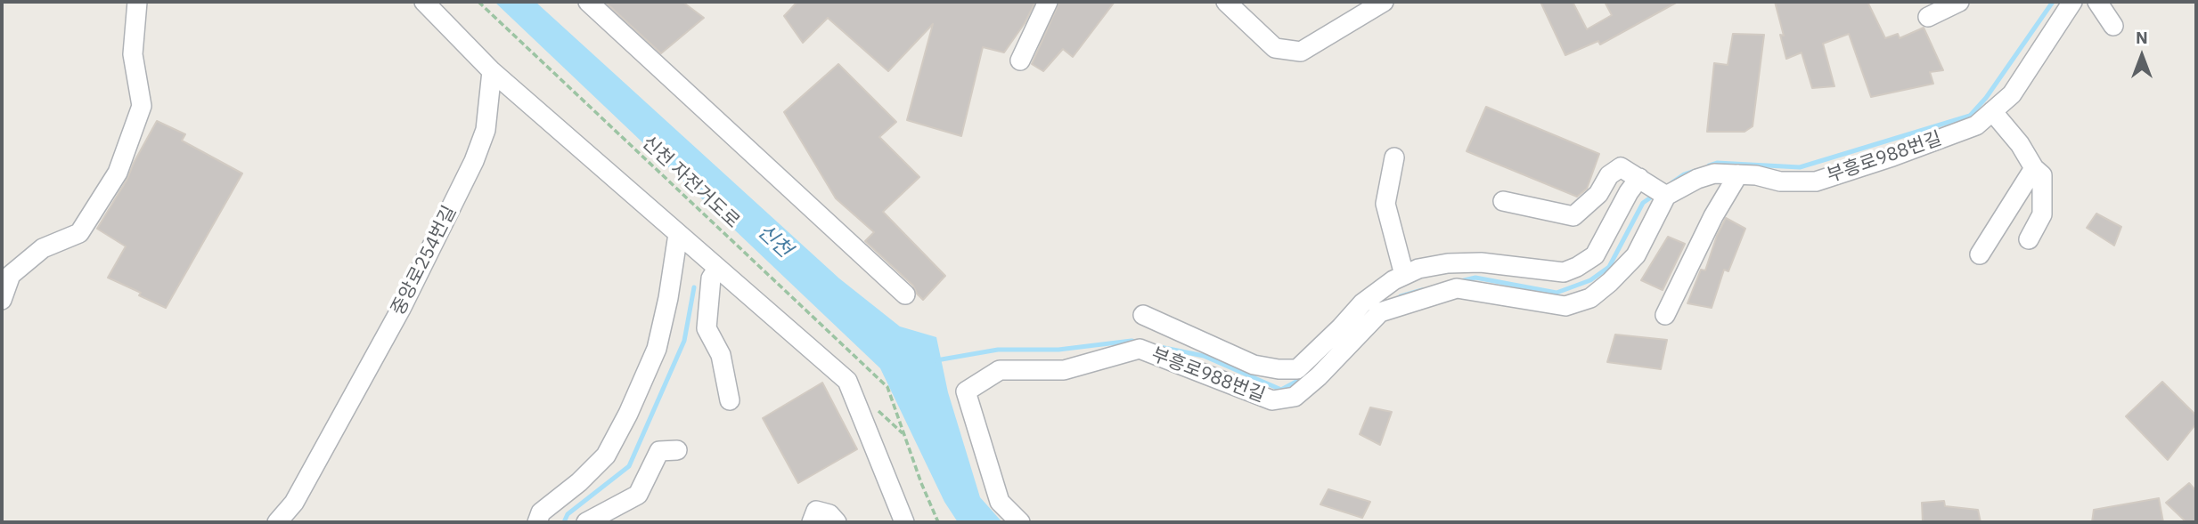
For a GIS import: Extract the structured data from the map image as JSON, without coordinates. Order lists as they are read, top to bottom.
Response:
{
  "streets": {
    "street": ["부흥로988번길", "중앙로254번길"],
    "path": ["신천 자전거도로"]
  },
  "water": ["신천"],
  "north": "top"
}
